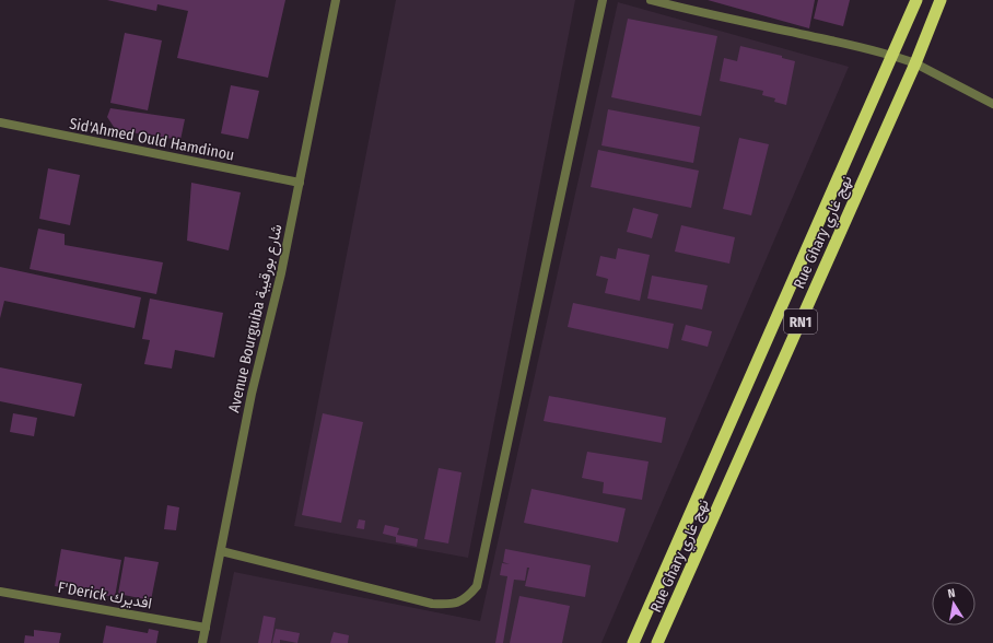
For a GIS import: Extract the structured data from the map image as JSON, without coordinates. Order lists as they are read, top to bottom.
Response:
{
  "streets": {
    "highway": ["Rue Ghary نهج غاري", "RN1"],
    "street": ["Sid'Ahmed Ould Hamdinou", "Avenue Bourguiba شارع بورقيبة", "F'Derick افديرك"]
  },
  "crossings": [
    ["Sid'Ahmed Ould Hamdinou", "Avenue Bourguiba شارع بورقيبة"],
    ["Avenue Bourguiba شارع بورقيبة", "F'Derick افديرك"]
  ],
  "north": "top"
}
